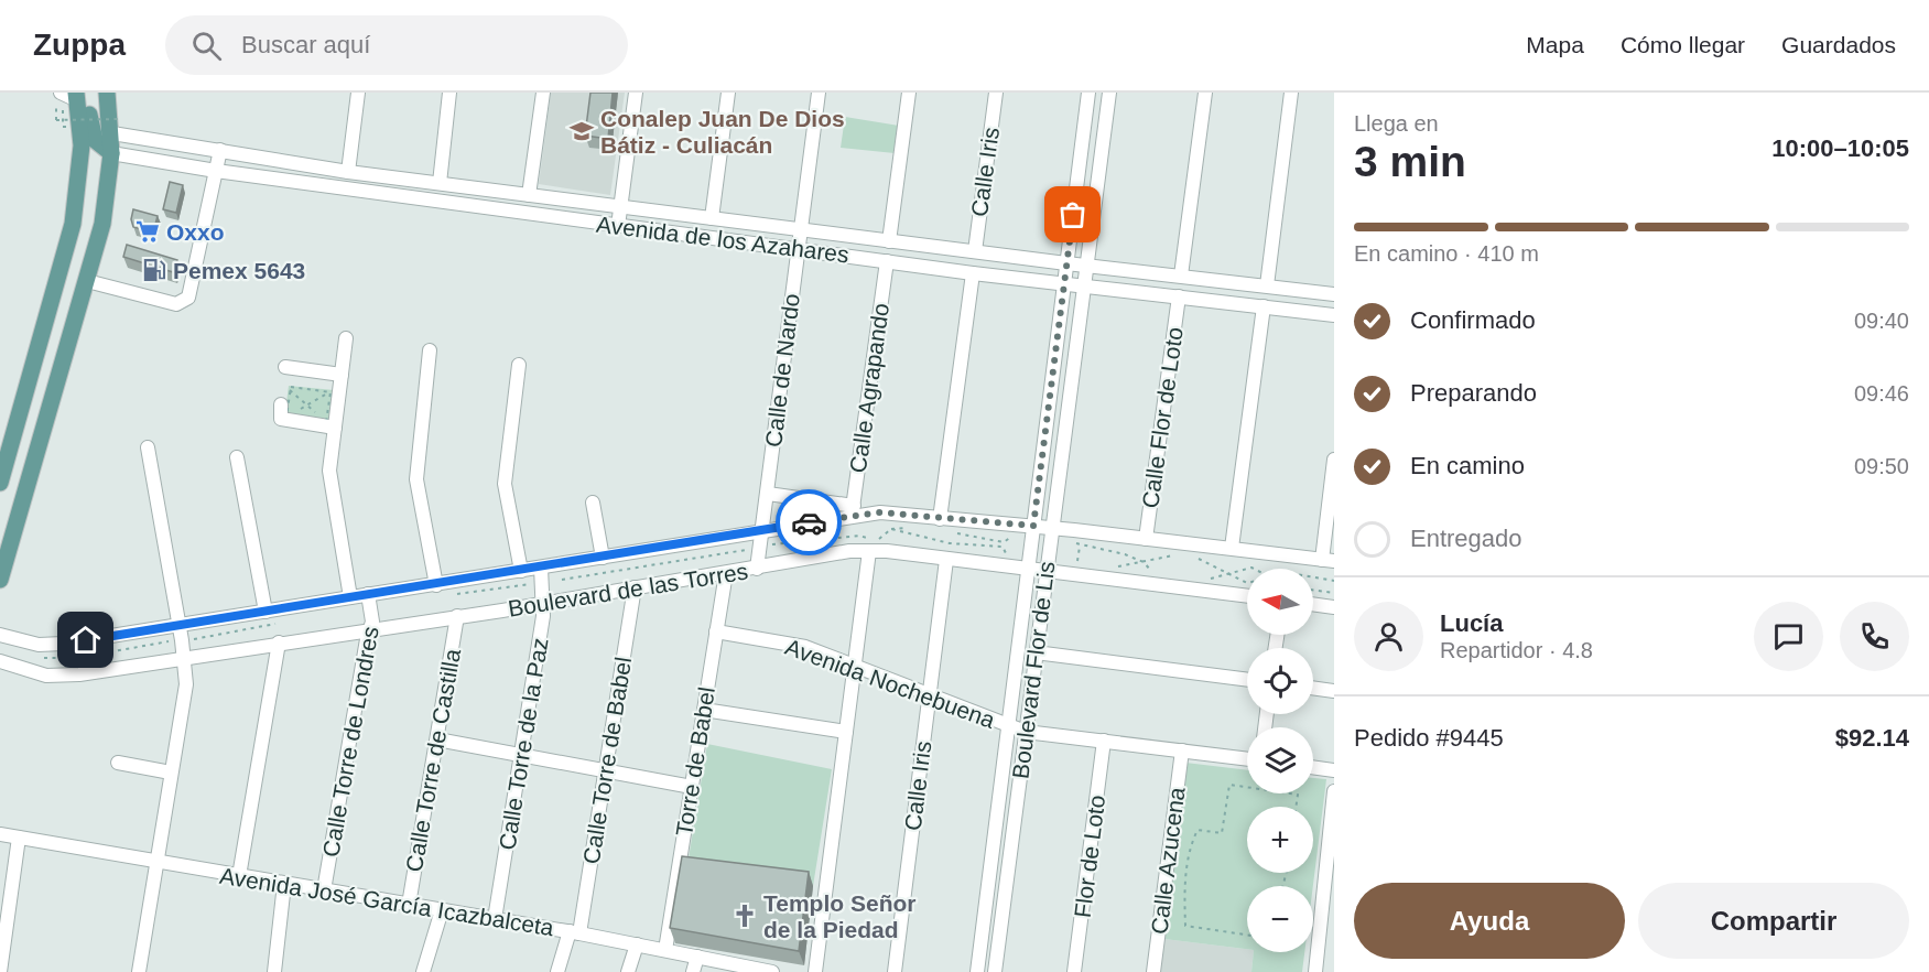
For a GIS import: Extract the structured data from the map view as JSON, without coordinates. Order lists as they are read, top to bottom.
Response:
{
  "streets": {
    "street": [
      "Calle Iris",
      "Avenida de los Azahares",
      "Calle de Nardo",
      "Calle Agrapando",
      "Calle Flor de Loto",
      "Boulevard de las Torres",
      "Boulevard Flor de Lis",
      "Avenida Nochebuena",
      "Calle Torre de Londres",
      "Calle Torre de la Paz",
      "Calle Torre de Castilla",
      "Calle Torre de Babel",
      "Torre de Babel",
      "Flor de Loto",
      "Calle Azucena",
      "Avenida José García Icazbalceta"
    ]
  },
  "crossings": [
    ["Calle Iris", "Avenida de los Azahares"],
    ["Calle Iris", "Boulevard de las Torres"],
    ["Calle Iris", "Avenida Nochebuena"],
    ["Avenida de los Azahares", "Calle de Nardo"],
    ["Avenida de los Azahares", "Calle Agrapando"],
    ["Avenida de los Azahares", "Calle Flor de Loto"],
    ["Avenida de los Azahares", "Boulevard Flor de Lis"],
    ["Calle de Nardo", "Boulevard de las Torres"],
    ["Calle Agrapando", "Boulevard de las Torres"],
    ["Calle Flor de Loto", "Boulevard de las Torres"],
    ["Boulevard de las Torres", "Boulevard Flor de Lis"],
    ["Boulevard de las Torres", "Calle Torre de Londres"],
    ["Boulevard de las Torres", "Calle Torre de la Paz"],
    ["Boulevard de las Torres", "Calle Torre de Castilla"],
    ["Boulevard de las Torres", "Calle Torre de Babel"],
    ["Boulevard de las Torres", "Torre de Babel"],
    ["Boulevard Flor de Lis", "Avenida Nochebuena"],
    ["Avenida Nochebuena", "Torre de Babel"],
    ["Avenida Nochebuena", "Flor de Loto"],
    ["Avenida Nochebuena", "Calle Azucena"],
    ["Calle Torre de Londres", "Avenida José García Icazbalceta"],
    ["Calle Torre de la Paz", "Avenida José García Icazbalceta"],
    ["Calle Torre de Castilla", "Avenida José García Icazbalceta"],
    ["Calle Torre de Babel", "Avenida José García Icazbalceta"],
    ["Torre de Babel", "Avenida José García Icazbalceta"]
  ],
  "places": {
    "school or university": ["Conalep Juan De Dios Bátiz - Culiacán"],
    "supermarket": ["Oxxo"],
    "fuel station": ["Pemex 5643"],
    "church": ["Templo Señor de la Piedad"]
  },
  "north": "left",
  "page": {
    "header": "Zuppa",
    "search": "Buscar aquí",
    "nav": ["Mapa", "Cómo llegar", "Guardados"],
    "heading": ["3 min", "Llega en", "10:00–10:05"],
    "panel": [
      "Lucía",
      "Repartidor · 4.8",
      "Pedido #9445",
      "$92.14"
    ],
    "bar": "En camino · 410 m",
    "list": [
      ["Confirmado", "09:40"],
      ["Preparando", "09:46"],
      ["En camino", "09:50"],
      "Entregado"
    ],
    "map_buttons": ["+", "−"],
    "buttons": ["Ayuda", "Compartir"]
  }
}
